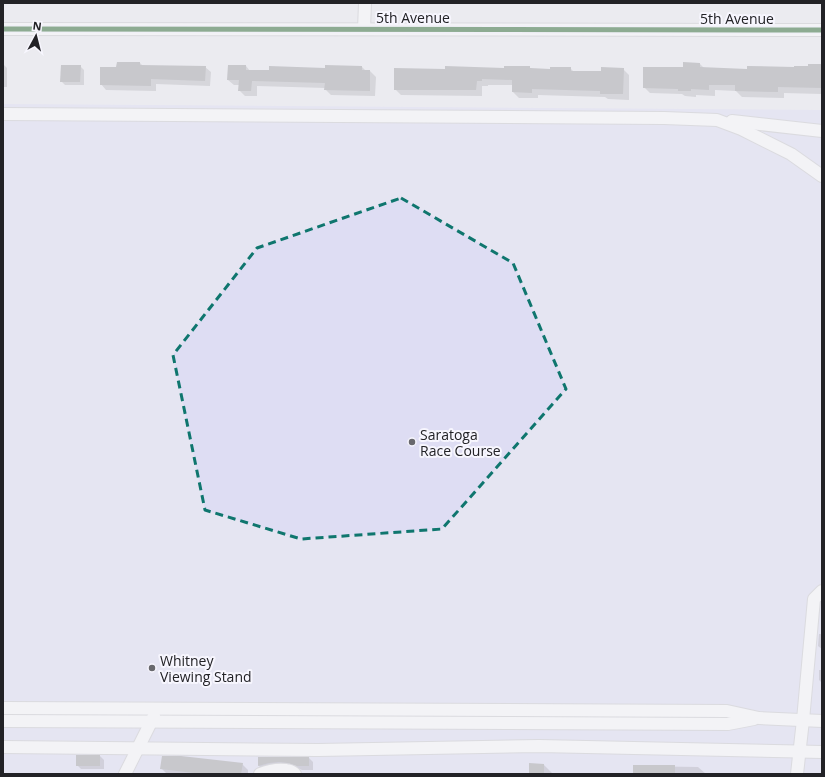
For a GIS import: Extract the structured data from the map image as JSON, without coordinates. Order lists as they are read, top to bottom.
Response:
{
  "streets": {
    "street": ["5th Avenue"]
  },
  "places": ["Saratoga Race Course", "Whitney Viewing Stand"],
  "north": "top"
}
